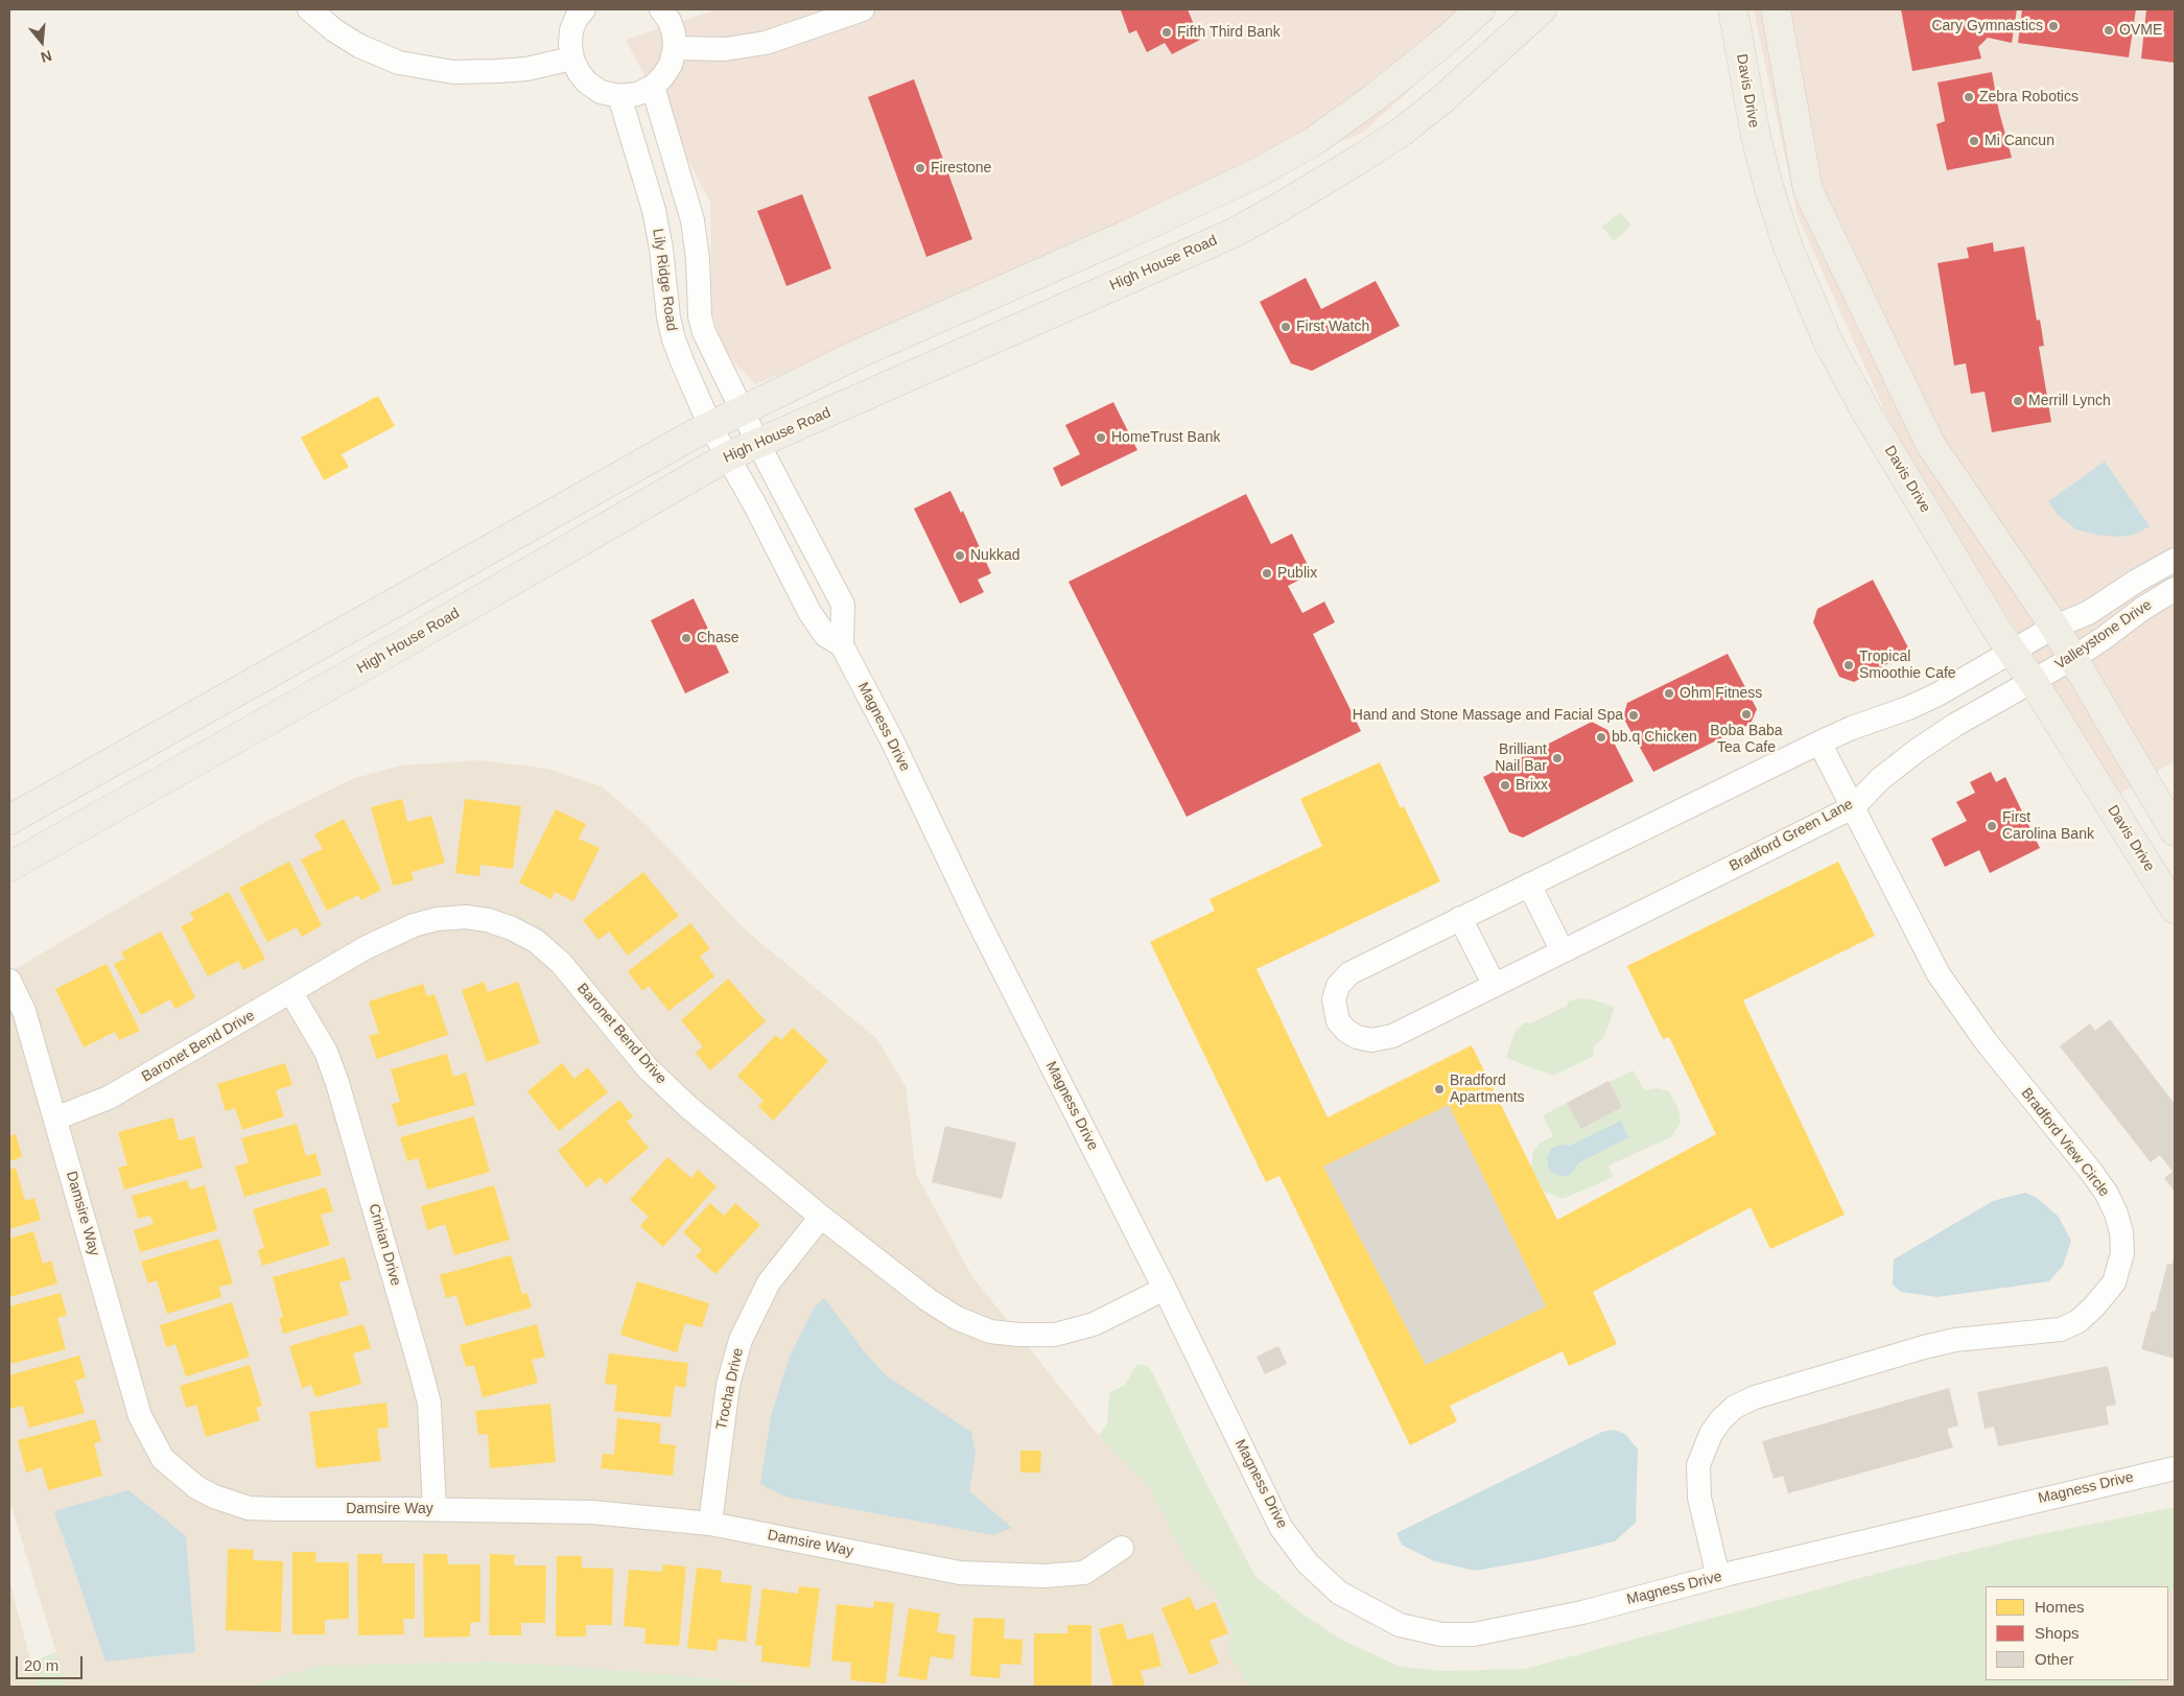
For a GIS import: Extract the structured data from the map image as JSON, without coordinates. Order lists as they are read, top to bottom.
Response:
{
  "streets": {
    "main road": ["Davis Drive", "High House Road"],
    "street": [
      "Lily Ridge Road",
      "Valleystone Drive",
      "Magness Drive",
      "Bradford Green Lane",
      "Baronet Bend Drive",
      "Bradford View Circle",
      "Damsire Way",
      "Crinian Drive",
      "Trocha Drive"
    ]
  },
  "crossings": [
    ["Davis Drive", "Valleystone Drive"],
    ["Davis Drive", "Bradford Green Lane"],
    ["High House Road", "Lily Ridge Road"],
    ["High House Road", "Magness Drive"],
    ["Lily Ridge Road", "Magness Drive"],
    ["Valleystone Drive", "Bradford Green Lane"],
    ["Magness Drive", "Baronet Bend Drive"],
    ["Magness Drive", "Bradford View Circle"],
    ["Bradford Green Lane", "Bradford View Circle"],
    ["Baronet Bend Drive", "Damsire Way"],
    ["Baronet Bend Drive", "Crinian Drive"],
    ["Baronet Bend Drive", "Trocha Drive"],
    ["Damsire Way", "Crinian Drive"],
    ["Damsire Way", "Trocha Drive"]
  ],
  "places": [
    "Cary Gymnastics",
    "OVME",
    "Fifth Third Bank",
    "Zebra Robotics",
    "Mi Cancun",
    "Firestone",
    "First Watch",
    "Merrill Lynch",
    "HomeTrust Bank",
    "Nukkad",
    "Publix",
    "Chase",
    "Tropical Smoothie Cafe",
    "Ohm Fitness",
    "Boba Baba Tea Cafe",
    "Hand and Stone Massage and Facial Spa",
    "bb.q Chicken",
    "Brilliant Nail Bar",
    "Brixx",
    "First Carolina Bank",
    "Bradford Apartments"
  ],
  "legend": ["Homes", "Shops", "Other"],
  "scale_bar": "20 m",
  "north": "bottom"
}
